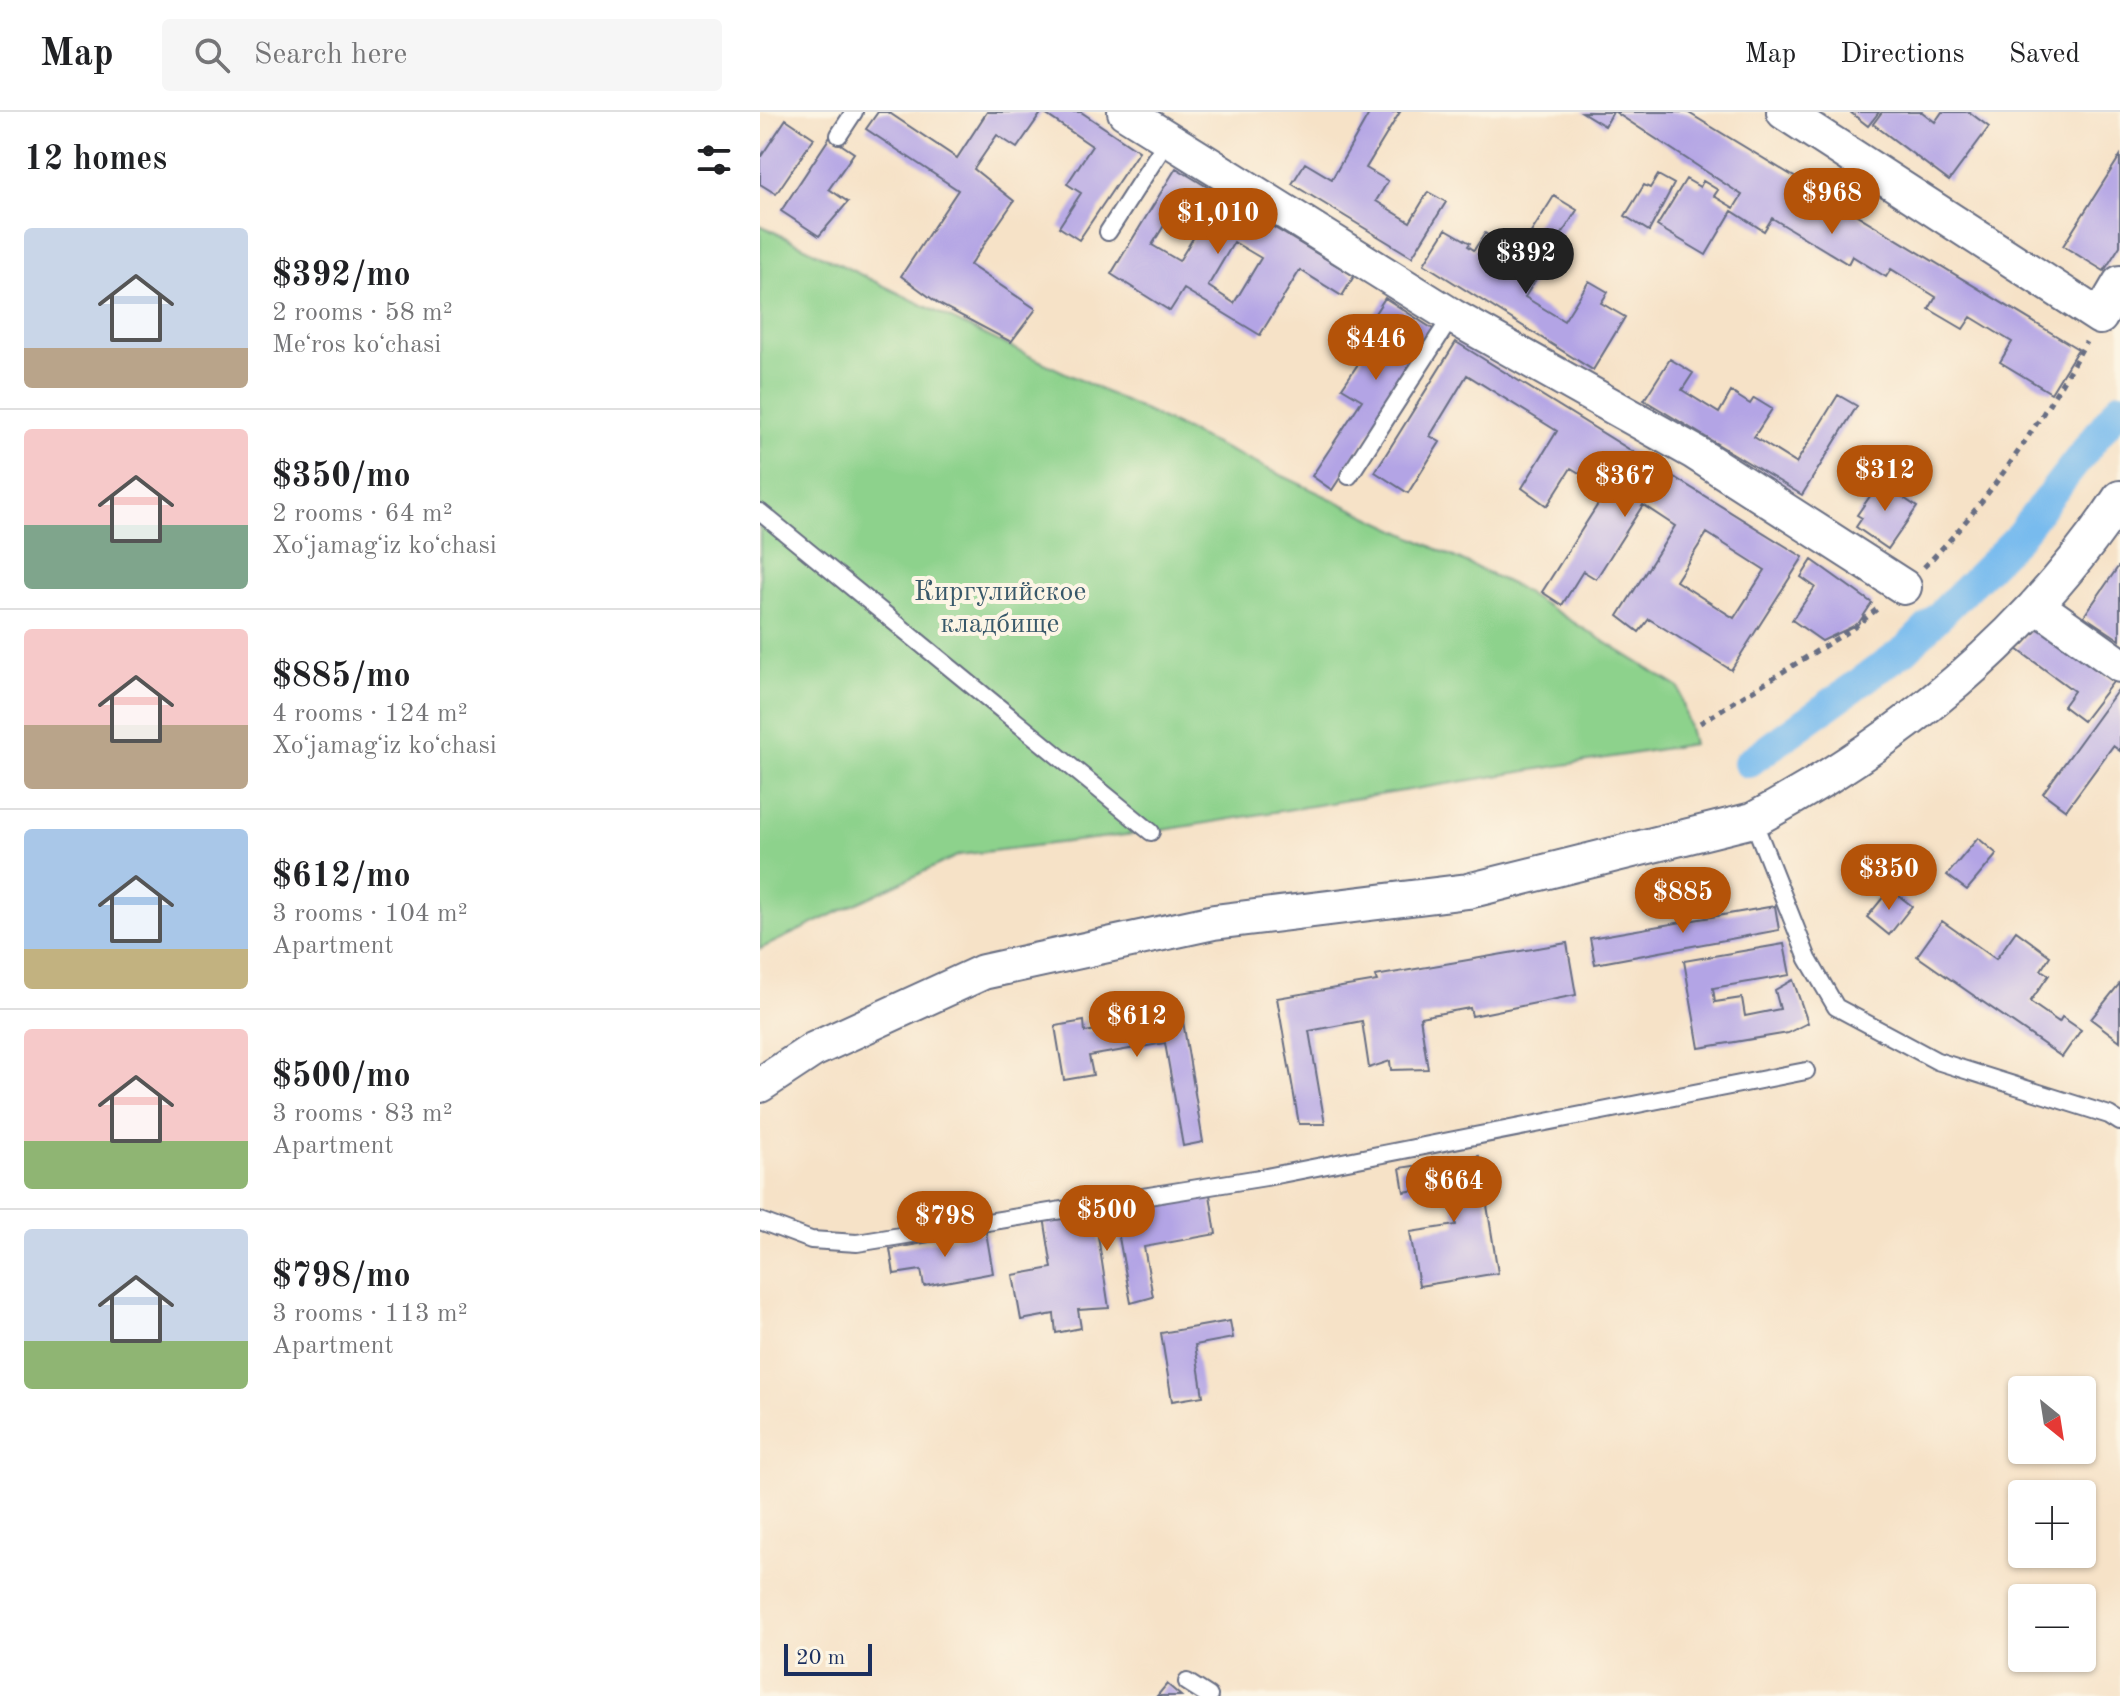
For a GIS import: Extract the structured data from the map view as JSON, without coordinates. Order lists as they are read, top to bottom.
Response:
{
  "parks": ["Киргулийское кладбище"],
  "scale_bar": "20 m",
  "north": "bottom right",
  "page": {
    "header": "Map",
    "search": "Search here",
    "nav": ["Map", "Directions", "Saved"],
    "heading": "12 homes",
    "price": [
      "$968",
      "$1,010",
      "$392",
      "$446",
      "$312",
      "$367",
      "$350",
      "$885",
      "$612",
      "$664",
      "$500",
      "$798"
    ],
    "list": [
      {
        "name": "$392/mo",
        "note": "2 rooms · 58 m² · Meʻros koʻchasi"
      },
      {
        "name": "$350/mo",
        "note": "2 rooms · 64 m² · Xoʻjamagʻiz koʻchasi"
      },
      {
        "name": "$885/mo",
        "note": "4 rooms · 124 m² · Xoʻjamagʻiz koʻchasi"
      },
      {
        "name": "$612/mo",
        "note": "3 rooms · 104 m² · Apartment"
      },
      {
        "name": "$500/mo",
        "note": "3 rooms · 83 m² · Apartment"
      },
      {
        "name": "$798/mo",
        "note": "3 rooms · 113 m² · Apartment"
      }
    ],
    "map_buttons": ["+", "−"],
    "scale": "20 m"
  }
}
